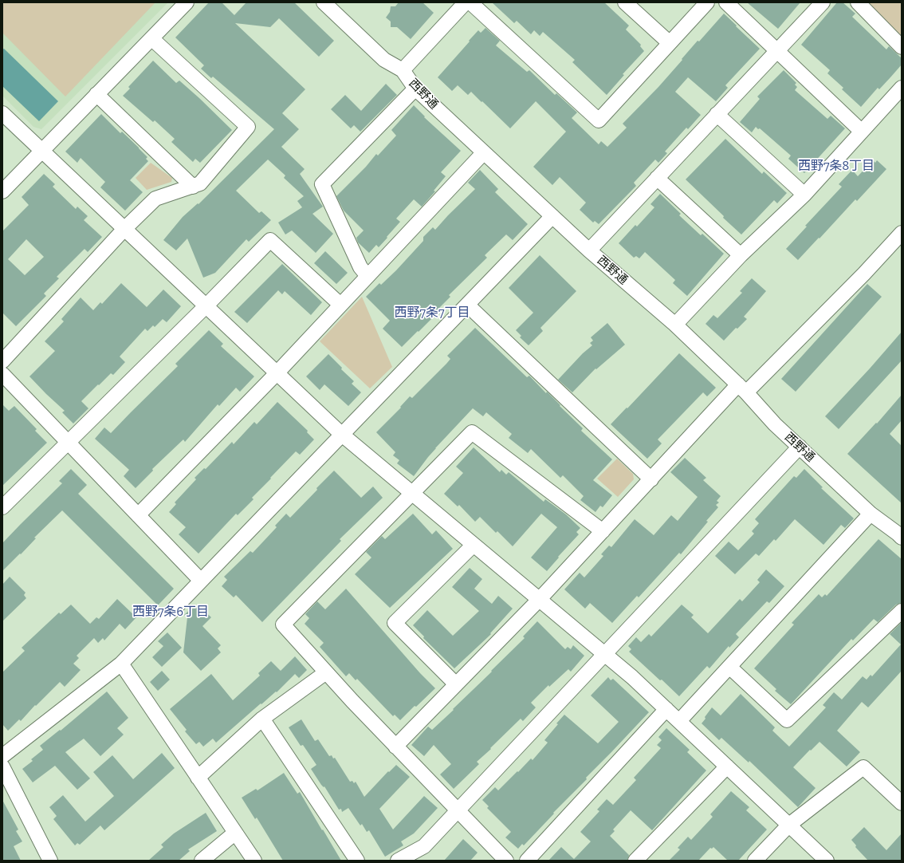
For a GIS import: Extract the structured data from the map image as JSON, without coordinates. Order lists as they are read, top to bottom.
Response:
{
  "streets": {
    "street": ["西野通"]
  },
  "districts": ["西野7条8丁目", "西野7条7丁目", "西野7条6丁目"]
}
